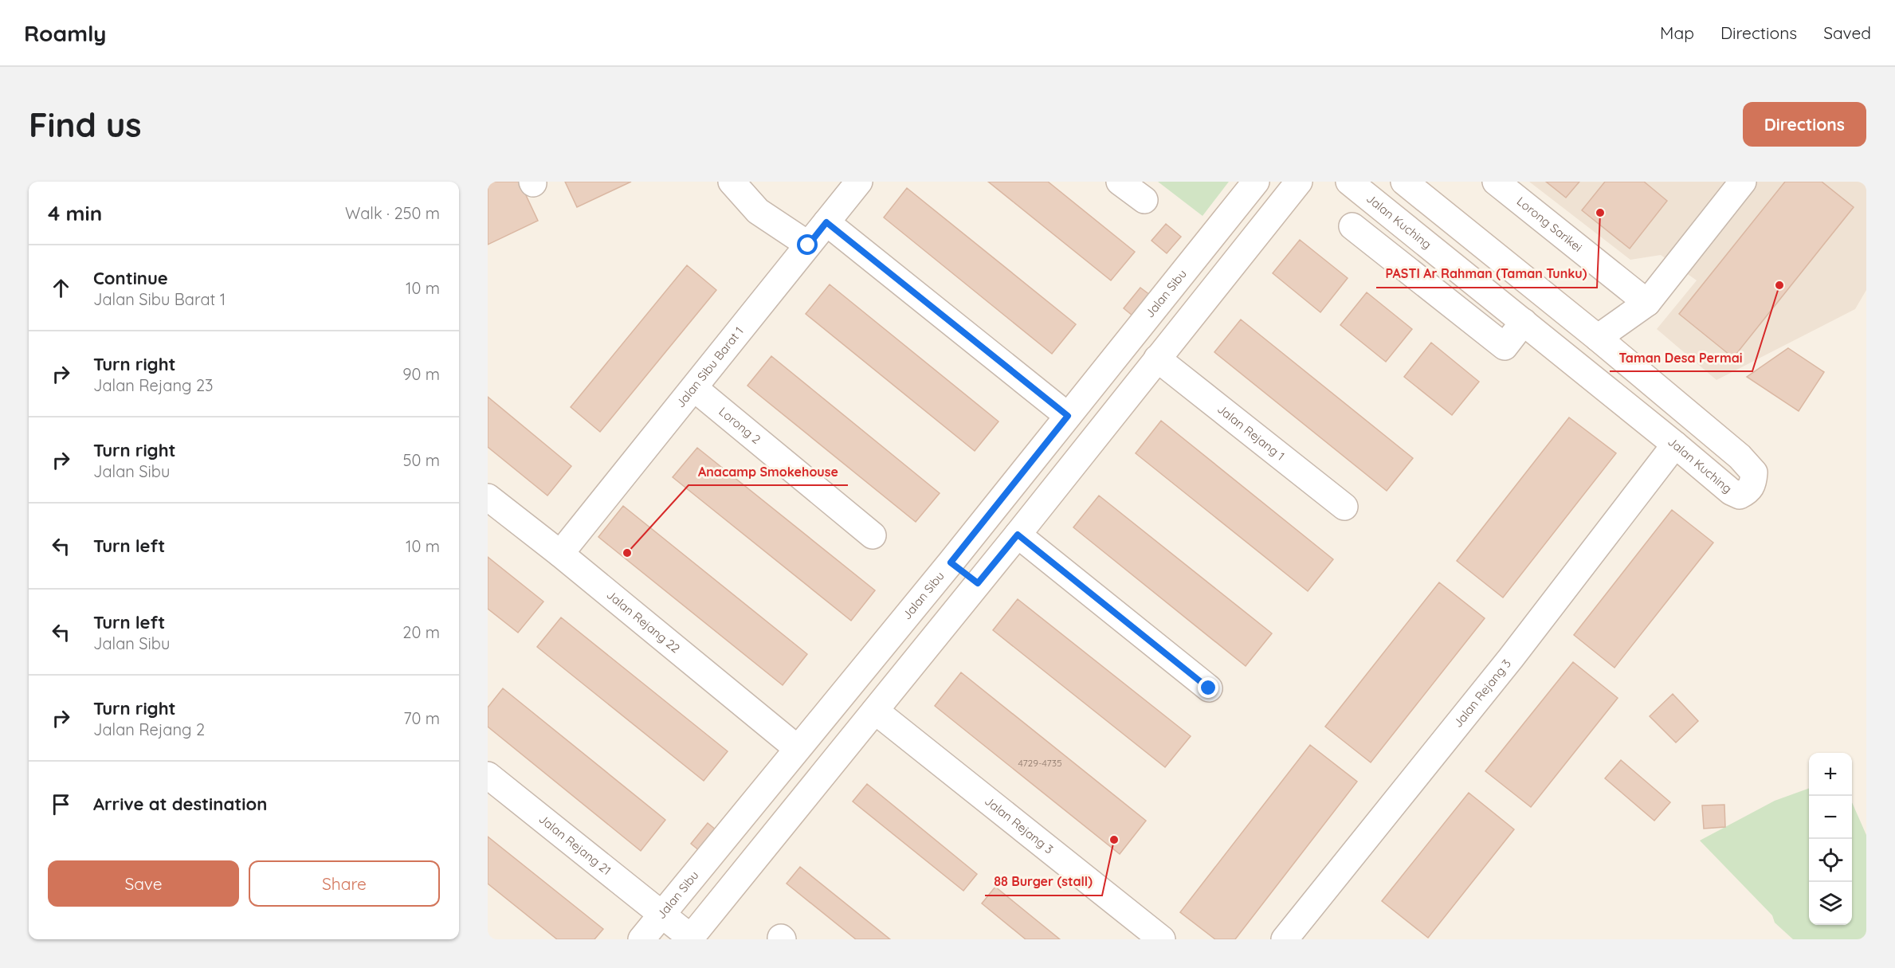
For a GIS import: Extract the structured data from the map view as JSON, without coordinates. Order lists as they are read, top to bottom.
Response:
{
  "streets": {
    "street": [
      "Jalan Kuching",
      "Lorong Sarikei",
      "Jalan Sibu",
      "Jalan Sibu Barat 1",
      "Lorong 2",
      "Jalan Rejang 1",
      "Jalan Rejang 22",
      "Jalan Rejang 3",
      "Jalan Rejang 21"
    ]
  },
  "crossings": [
    ["Jalan Kuching", "Jalan Rejang 3"],
    ["Jalan Sibu", "Jalan Rejang 22"],
    ["Jalan Sibu", "Jalan Rejang 21"],
    ["Jalan Sibu Barat 1", "Lorong 2"],
    ["Jalan Sibu Barat 1", "Jalan Rejang 22"]
  ],
  "places": [
    "PASTI Ar Rahman (Taman Tunku)",
    "Taman Desa Permai",
    "Anacamp Smokehouse",
    "88 Burger (stall)"
  ],
  "house_numbers": ["4729-4735"],
  "page": {
    "header": "Roamly",
    "nav": ["Map", "Directions", "Saved"],
    "buttons": [
      "Directions",
      ["Save", "Share"]
    ],
    "title": "Find us",
    "heading": ["4 min", "Walk · 250 m"],
    "list": [
      ["Continue", "Jalan Sibu Barat 1", "10 m"],
      ["Turn right", "Jalan Rejang 23", "90 m"],
      ["Turn right", "Jalan Sibu", "50 m"],
      ["Turn left", "10 m"],
      ["Turn left", "Jalan Sibu", "20 m"],
      ["Turn right", "Jalan Rejang 2", "70 m"],
      "Arrive at destination"
    ],
    "map_buttons": ["+", "−"]
  }
}
